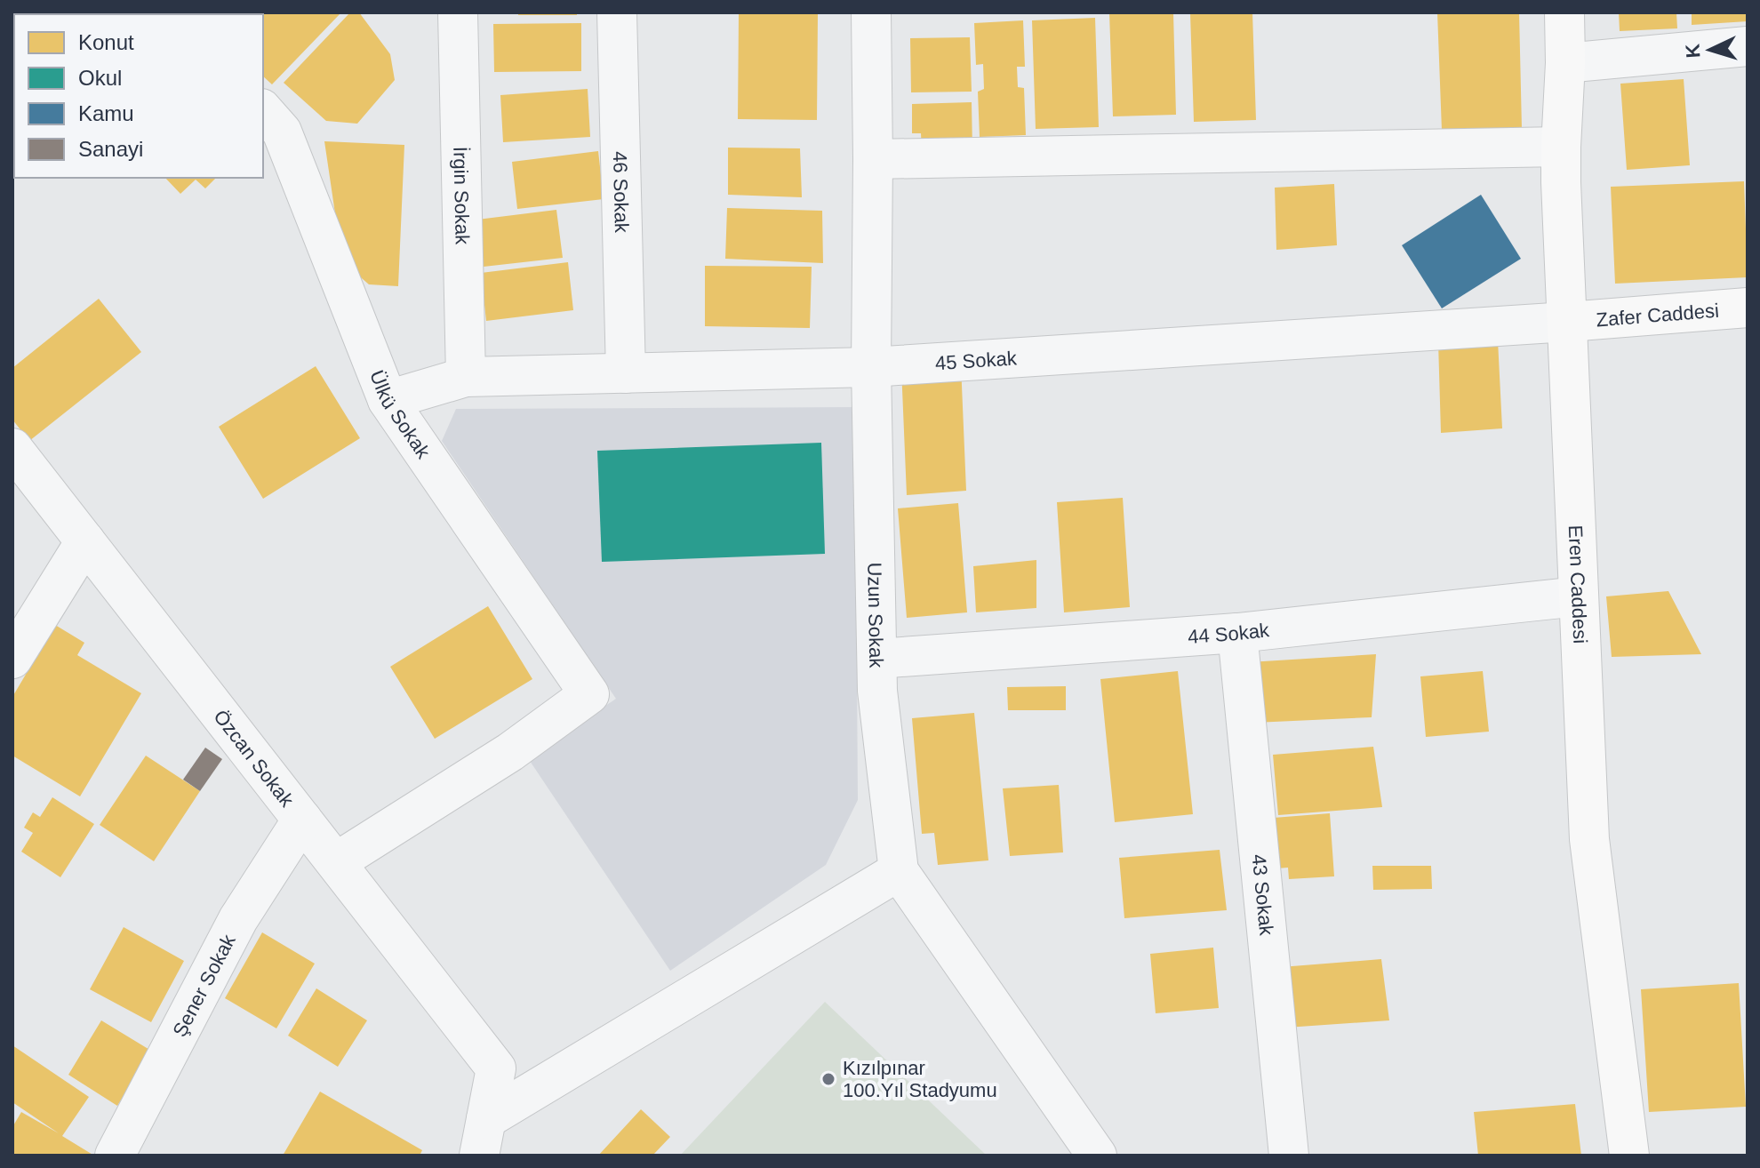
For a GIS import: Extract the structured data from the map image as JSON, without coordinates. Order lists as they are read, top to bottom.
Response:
{
  "streets": {
    "street": [
      "46 Sokak",
      "İrgin Sokak",
      "Zafer Caddesi",
      "45 Sokak",
      "Ülkü Sokak",
      "Eren Caddesi",
      "Uzun Sokak",
      "44 Sokak",
      "Özcan Sokak",
      "43 Sokak",
      "Şener Sokak"
    ]
  },
  "crossings": [
    ["46 Sokak", "45 Sokak"],
    ["İrgin Sokak", "45 Sokak"],
    ["Zafer Caddesi", "45 Sokak"],
    ["Zafer Caddesi", "Eren Caddesi"],
    ["45 Sokak", "Ülkü Sokak"],
    ["45 Sokak", "Eren Caddesi"],
    ["45 Sokak", "Uzun Sokak"],
    ["Ülkü Sokak", "Özcan Sokak"],
    ["Eren Caddesi", "44 Sokak"],
    ["Uzun Sokak", "44 Sokak"],
    ["44 Sokak", "43 Sokak"],
    ["Özcan Sokak", "Şener Sokak"]
  ],
  "places": ["Kızılpınar 100.Yıl Stadyumu"],
  "legend": [
    "Konut",
    "Okul",
    "Kamu",
    "Sanayi"
  ],
  "north": "left"
}
